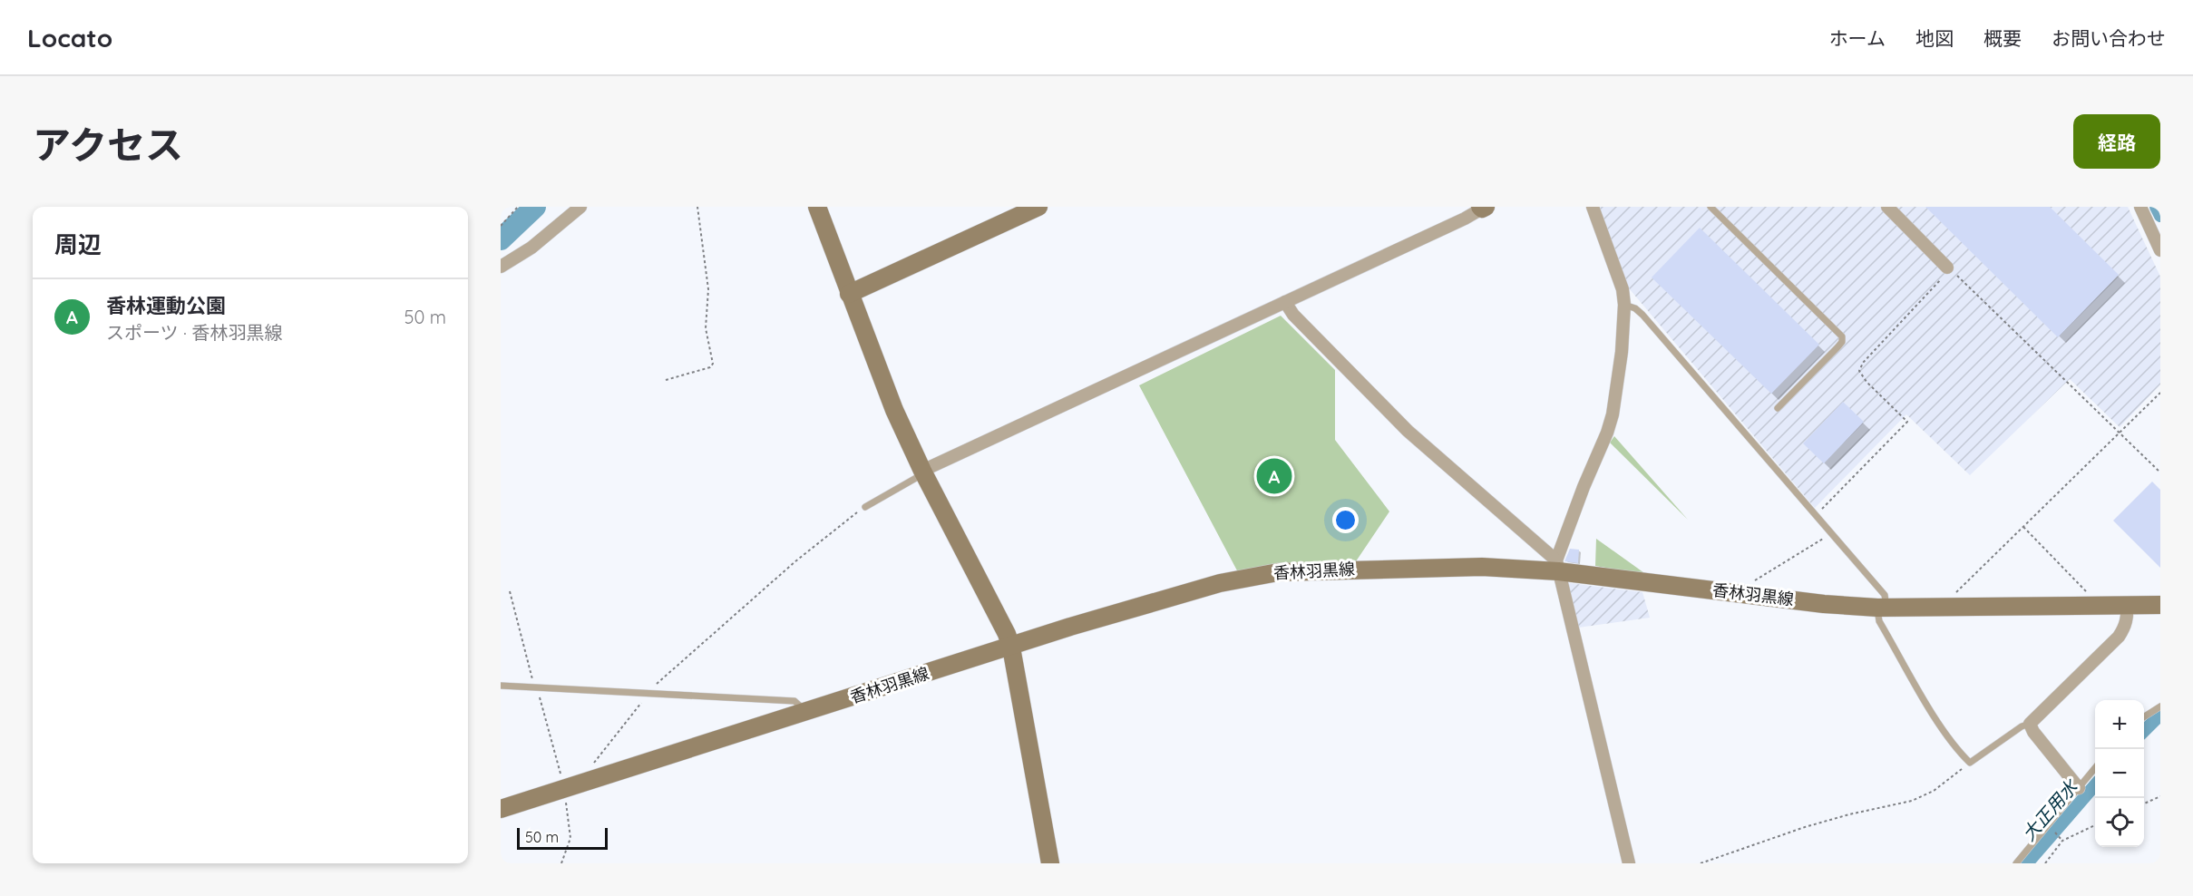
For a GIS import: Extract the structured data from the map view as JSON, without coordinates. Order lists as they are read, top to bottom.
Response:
{
  "streets": {
    "main road": ["香林羽黒線"]
  },
  "water": ["大正用水"],
  "scale_bar": "50 m",
  "page": {
    "header": "Locato",
    "nav": [
      "ホーム",
      "地図",
      "概要",
      "お問い合わせ"
    ],
    "title": "アクセス",
    "buttons": "経路",
    "heading": "周辺",
    "list": [
      {
        "mark": "A",
        "name": "香林運動公園",
        "note": "スポーツ · 香林羽黒線",
        "value": "50 m"
      }
    ],
    "pins": "A",
    "map_buttons": ["+", "−"],
    "scale": "50 m"
  }
}
